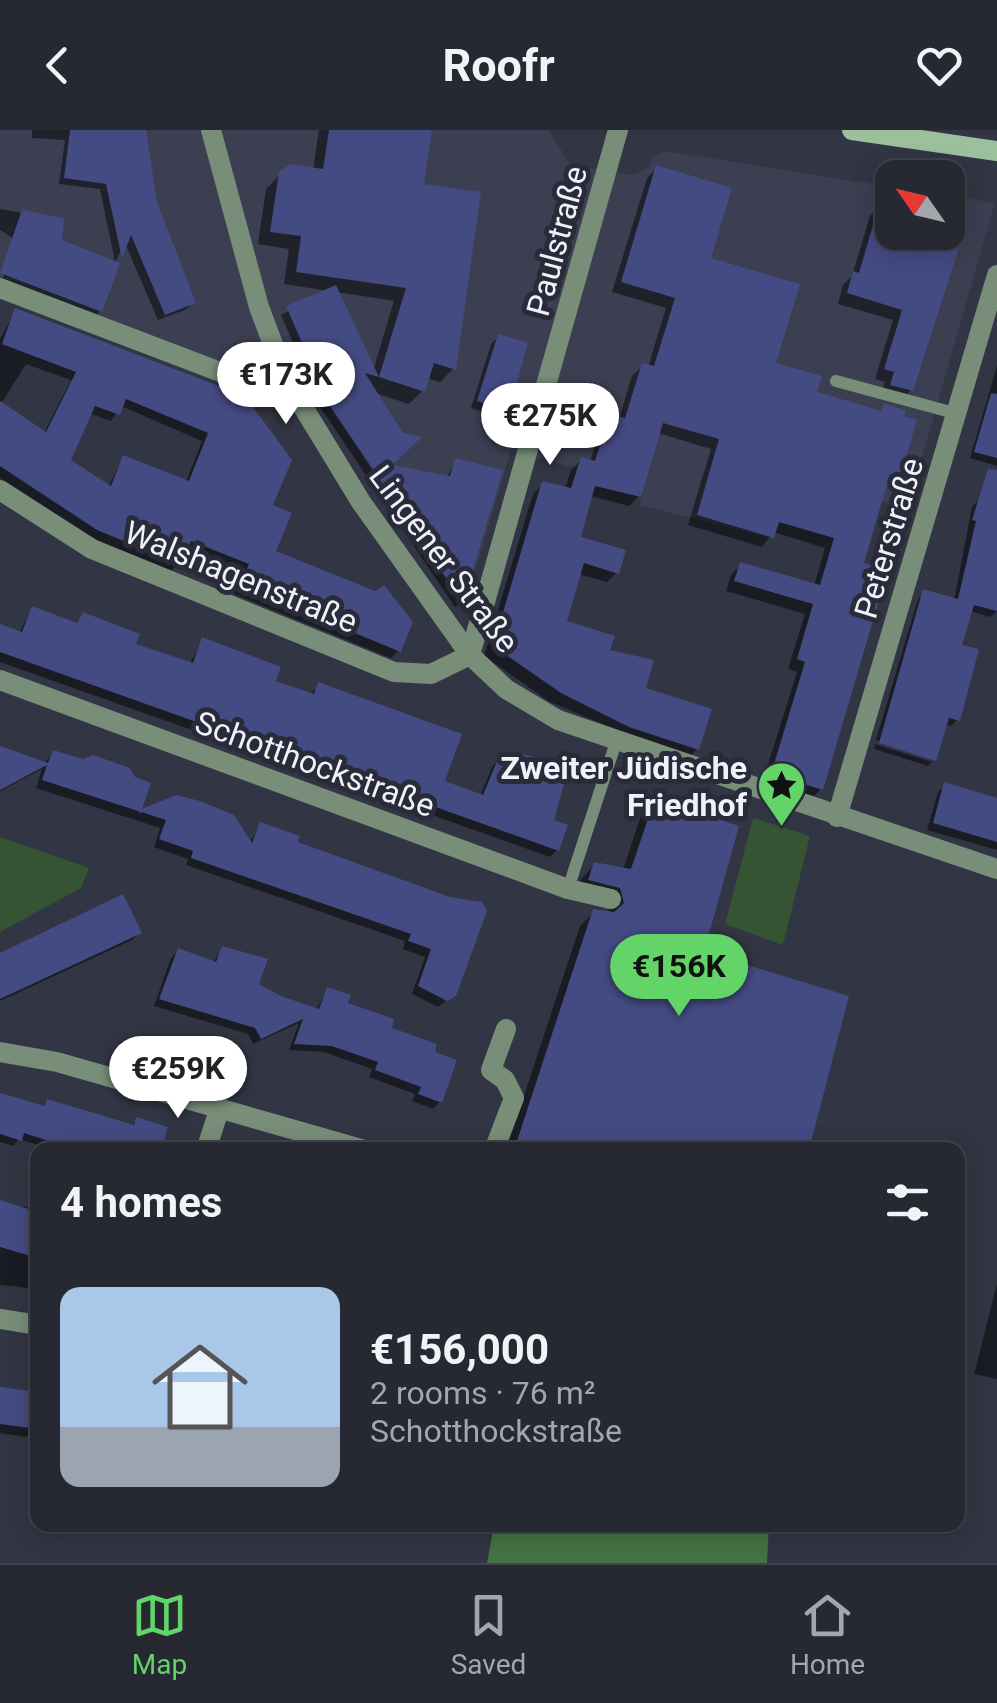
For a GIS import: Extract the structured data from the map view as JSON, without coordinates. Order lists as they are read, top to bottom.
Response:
{
  "streets": {
    "street": [
      "Paulstraße",
      "Peterstraße",
      "Lingener Straße",
      "Walshagenstraße",
      "Schotthockstraße"
    ]
  },
  "crossings": [
    ["Paulstraße", "Lingener Straße"],
    ["Paulstraße", "Walshagenstraße"],
    ["Peterstraße", "Lingener Straße"],
    ["Lingener Straße", "Walshagenstraße"]
  ],
  "places": {
    "place": ["Zweiter Jüdische Friedhof"]
  },
  "north": "top left",
  "page": {
    "header": "Roofr",
    "price": [
      "€173K",
      "€275K",
      "€156K",
      "€259K"
    ],
    "heading": "4 homes",
    "list": [
      {
        "name": "€156,000",
        "note": "2 rooms · 76 m² · Schotthockstraße"
      }
    ],
    "tabs": ["Map", "Saved", "Home"]
  }
}
